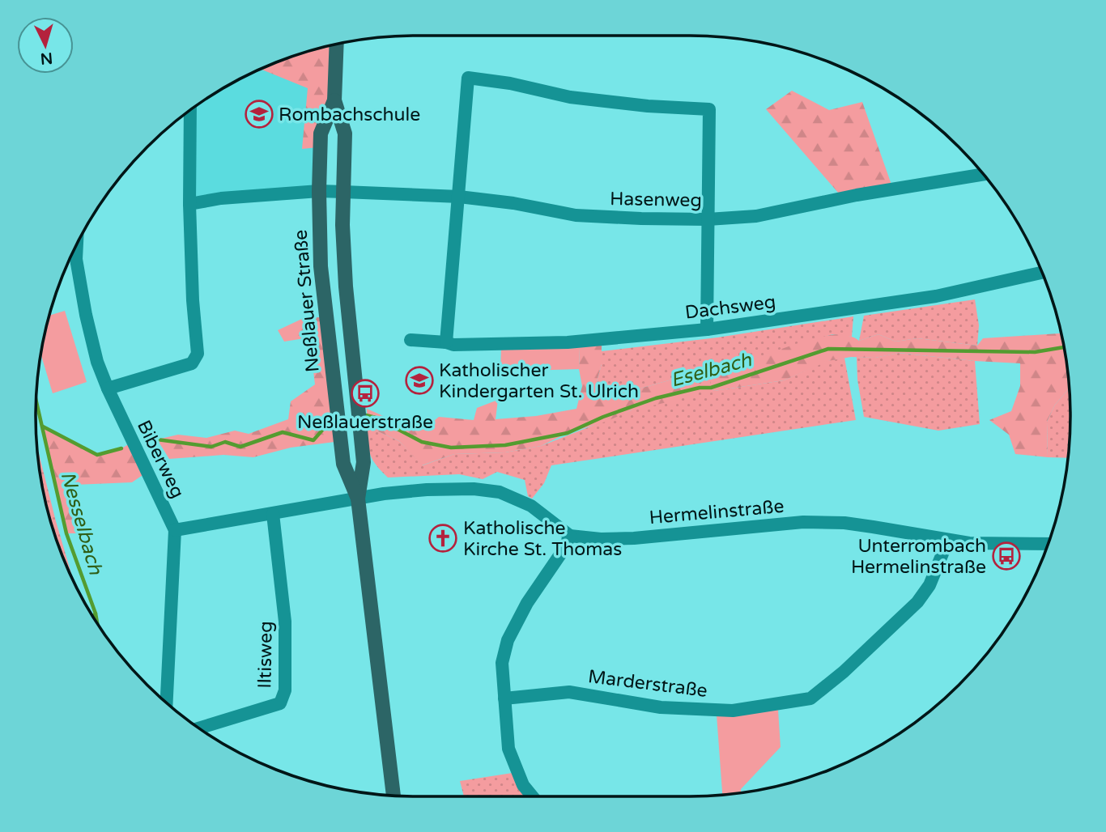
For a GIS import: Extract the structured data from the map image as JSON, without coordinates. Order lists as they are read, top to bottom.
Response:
{
  "streets": {
    "main road": ["Neßlauer Straße"],
    "street": [
      "Hasenweg",
      "Dachsweg",
      "Biberweg",
      "Hermelinstraße",
      "Iltisweg",
      "Marderstraße"
    ]
  },
  "crossings": [
    ["Hasenweg", "Neßlauer Straße"],
    ["Hermelinstraße", "Marderstraße"]
  ],
  "water": ["Eselbach", "Nesselbach"],
  "places": {
    "school or university": ["Rombachschule", "Katholischer Kindergarten St. Ulrich"],
    "bus stop": ["Neßlauerstraße", "Unterrombach Hermelinstraße"],
    "church": ["Katholische Kirche St. Thomas"]
  },
  "north": "bottom"
}
